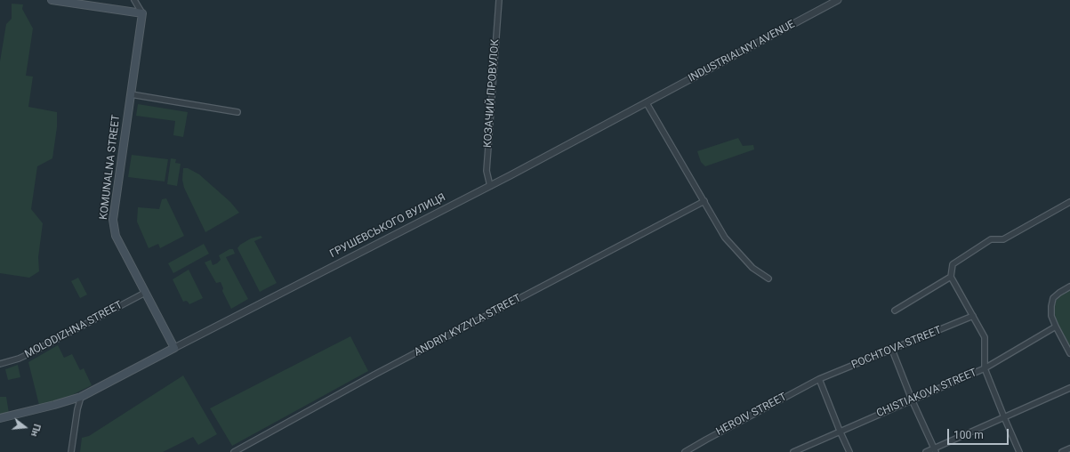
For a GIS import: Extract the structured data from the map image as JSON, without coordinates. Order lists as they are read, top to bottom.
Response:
{
  "streets": {
    "main road": ["KOMUNALNA STREET", "ГРУШЕВСЬКОГО ВУЛИЦЯ"],
    "street": [
      "INDUSTRIALNYI AVENUE",
      "КОЗАЧИЙ ПРОВУЛОК",
      "ANDRIY KYZYLA STREET",
      "MOLODIZHNA STREET",
      "POCHTOVA STREET",
      "CHISTIAKOVA STREET",
      "HEROIV STREET"
    ]
  },
  "crossings": [
    ["INDUSTRIALNYI AVENUE", "ГРУШЕВСЬКОГО ВУЛИЦЯ"],
    ["КОЗАЧИЙ ПРОВУЛОК", "ГРУШЕВСЬКОГО ВУЛИЦЯ"],
    ["KOMUNALNA STREET", "ГРУШЕВСЬКОГО ВУЛИЦЯ"],
    ["KOMUNALNA STREET", "MOLODIZHNA STREET"],
    ["POCHTOVA STREET", "HEROIV STREET"]
  ],
  "scale_bar": "100 m",
  "north": "right"
}
